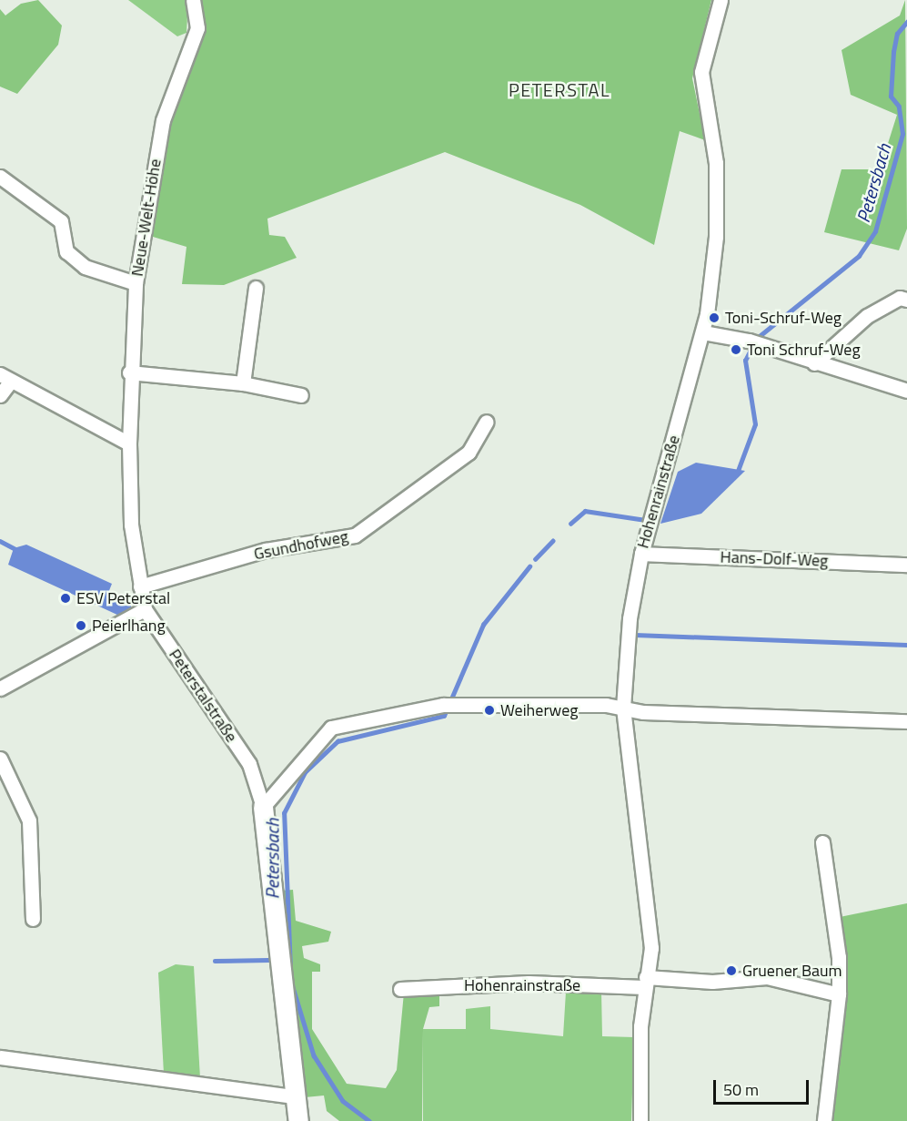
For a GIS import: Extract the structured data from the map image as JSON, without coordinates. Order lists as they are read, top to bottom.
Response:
{
  "streets": {
    "street": [
      "Neue-Welt-Höhe",
      "Hohenrainstraße",
      "Gsundhofweg",
      "Hans-Dolf-Weg",
      "Peterstalstraße"
    ]
  },
  "crossings": [
    ["Neue-Welt-Höhe", "Peterstalstraße"],
    ["Hohenrainstraße", "Hans-Dolf-Weg"],
    ["Gsundhofweg", "Peterstalstraße"]
  ],
  "districts": ["PETERSTAL"],
  "water": ["Petersbach"],
  "places": [
    "Toni-Schruf-Weg",
    "Toni Schruf-Weg",
    "ESV Peterstal",
    "Peierlhang",
    "Weiherweg",
    "Gruener Baum"
  ],
  "scale_bar": "50 m"
}
